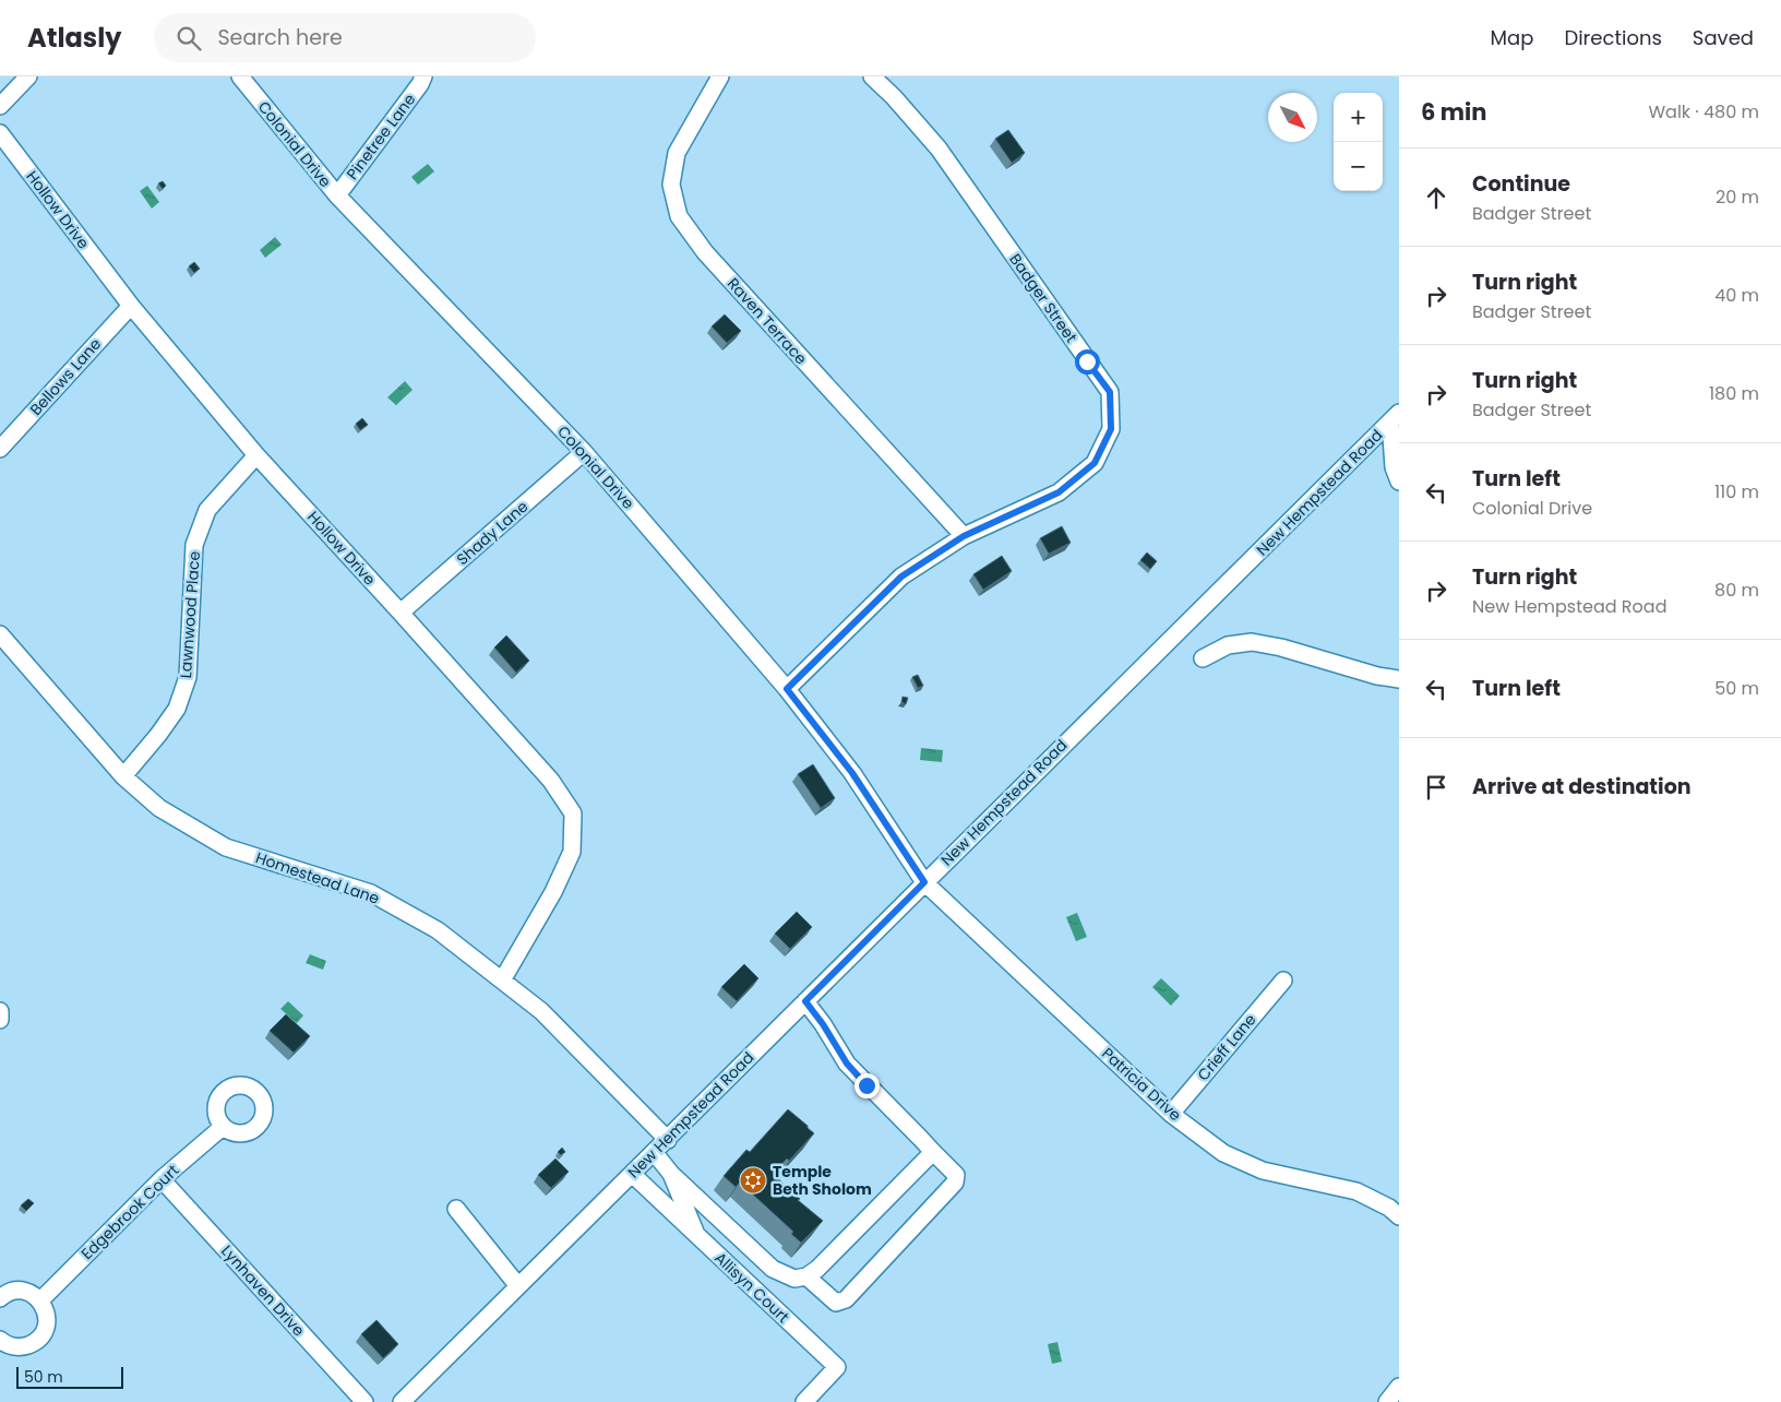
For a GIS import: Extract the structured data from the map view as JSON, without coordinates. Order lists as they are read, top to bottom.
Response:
{
  "streets": {
    "street": [
      "Pinetree Lane",
      "Colonial Drive",
      "Hollow Drive",
      "Badger Street",
      "Raven Terrace",
      "Bellows Lane",
      "New Hempstead Road",
      "Shady Lane",
      "Lawnwood Place",
      "Homestead Lane",
      "Crieff Lane",
      "Patricia Drive",
      "Edgebrook Court",
      "Allisyn Court",
      "Lynhaven Drive"
    ]
  },
  "crossings": [
    ["Pinetree Lane", "Colonial Drive"],
    ["Colonial Drive", "Badger Street"],
    ["Colonial Drive", "New Hempstead Road"],
    ["Colonial Drive", "Shady Lane"],
    ["Colonial Drive", "Patricia Drive"],
    ["Hollow Drive", "Bellows Lane"],
    ["Hollow Drive", "Shady Lane"],
    ["Hollow Drive", "Lawnwood Place"],
    ["Hollow Drive", "Homestead Lane"],
    ["Badger Street", "Raven Terrace"],
    ["New Hempstead Road", "Homestead Lane"],
    ["New Hempstead Road", "Patricia Drive"],
    ["New Hempstead Road", "Allisyn Court"],
    ["Lawnwood Place", "Homestead Lane"],
    ["Crieff Lane", "Patricia Drive"],
    ["Edgebrook Court", "Lynhaven Drive"]
  ],
  "places": {
    "synagogue": ["Temple Beth Sholom"]
  },
  "scale_bar": "50 m",
  "north": "bottom right",
  "page": {
    "header": "Atlasly",
    "search": "Search here",
    "nav": ["Map", "Directions", "Saved"],
    "heading": ["6 min", "Walk · 480 m"],
    "map_buttons": ["+", "−"],
    "list": [
      ["Continue", "Badger Street", "20 m"],
      ["Turn right", "Badger Street", "40 m"],
      ["Turn right", "Badger Street", "180 m"],
      ["Turn left", "Colonial Drive", "110 m"],
      ["Turn right", "New Hempstead Road", "80 m"],
      ["Turn left", "50 m"],
      "Arrive at destination"
    ],
    "scale": "50 m"
  }
}
